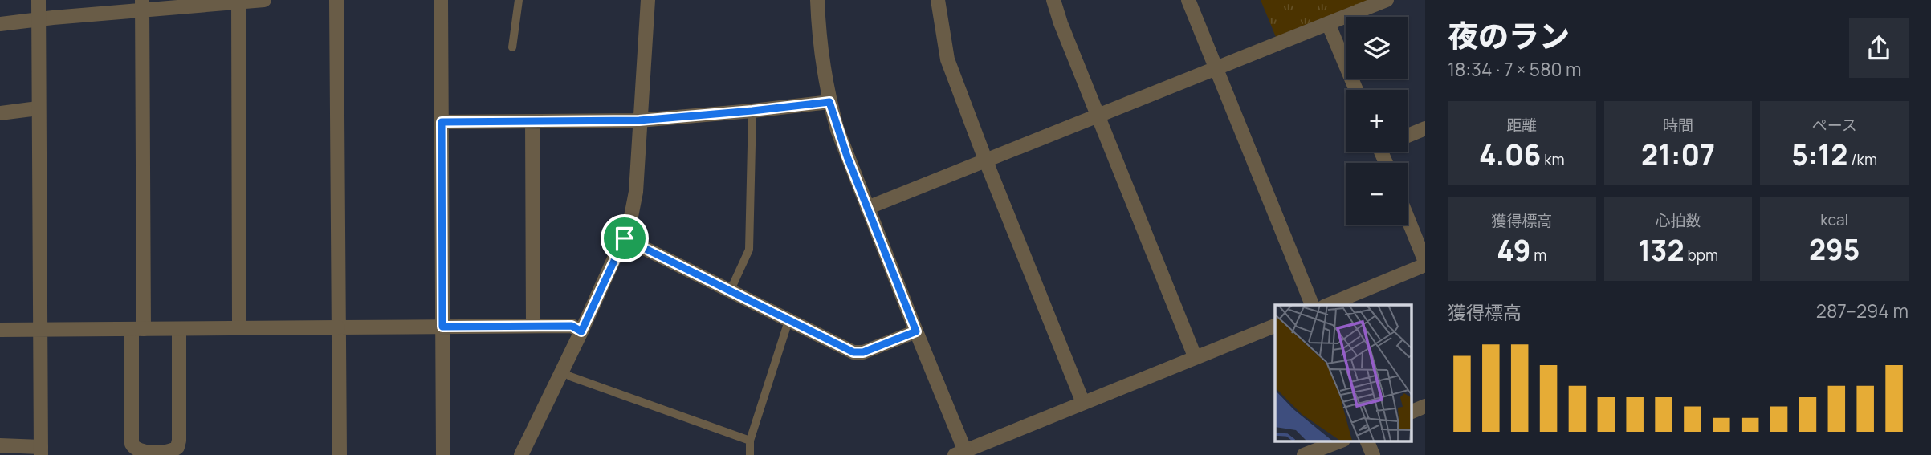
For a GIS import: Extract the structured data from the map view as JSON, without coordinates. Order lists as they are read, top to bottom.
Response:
{
  "page": {
    "heading": ["夜のラン", "18:34 · 7 × 580 m"],
    "map_buttons": ["+", "−"],
    "stats": [
      ["距離", "4.06 km"],
      ["時間", "21:07"],
      ["ペース", "5:12 /km"],
      ["獲得標高", "49 m"],
      ["心拍数", "132 bpm"],
      ["kcal", "295"]
    ],
    "chart": ["獲得標高", "287–294 m"]
  }
}
